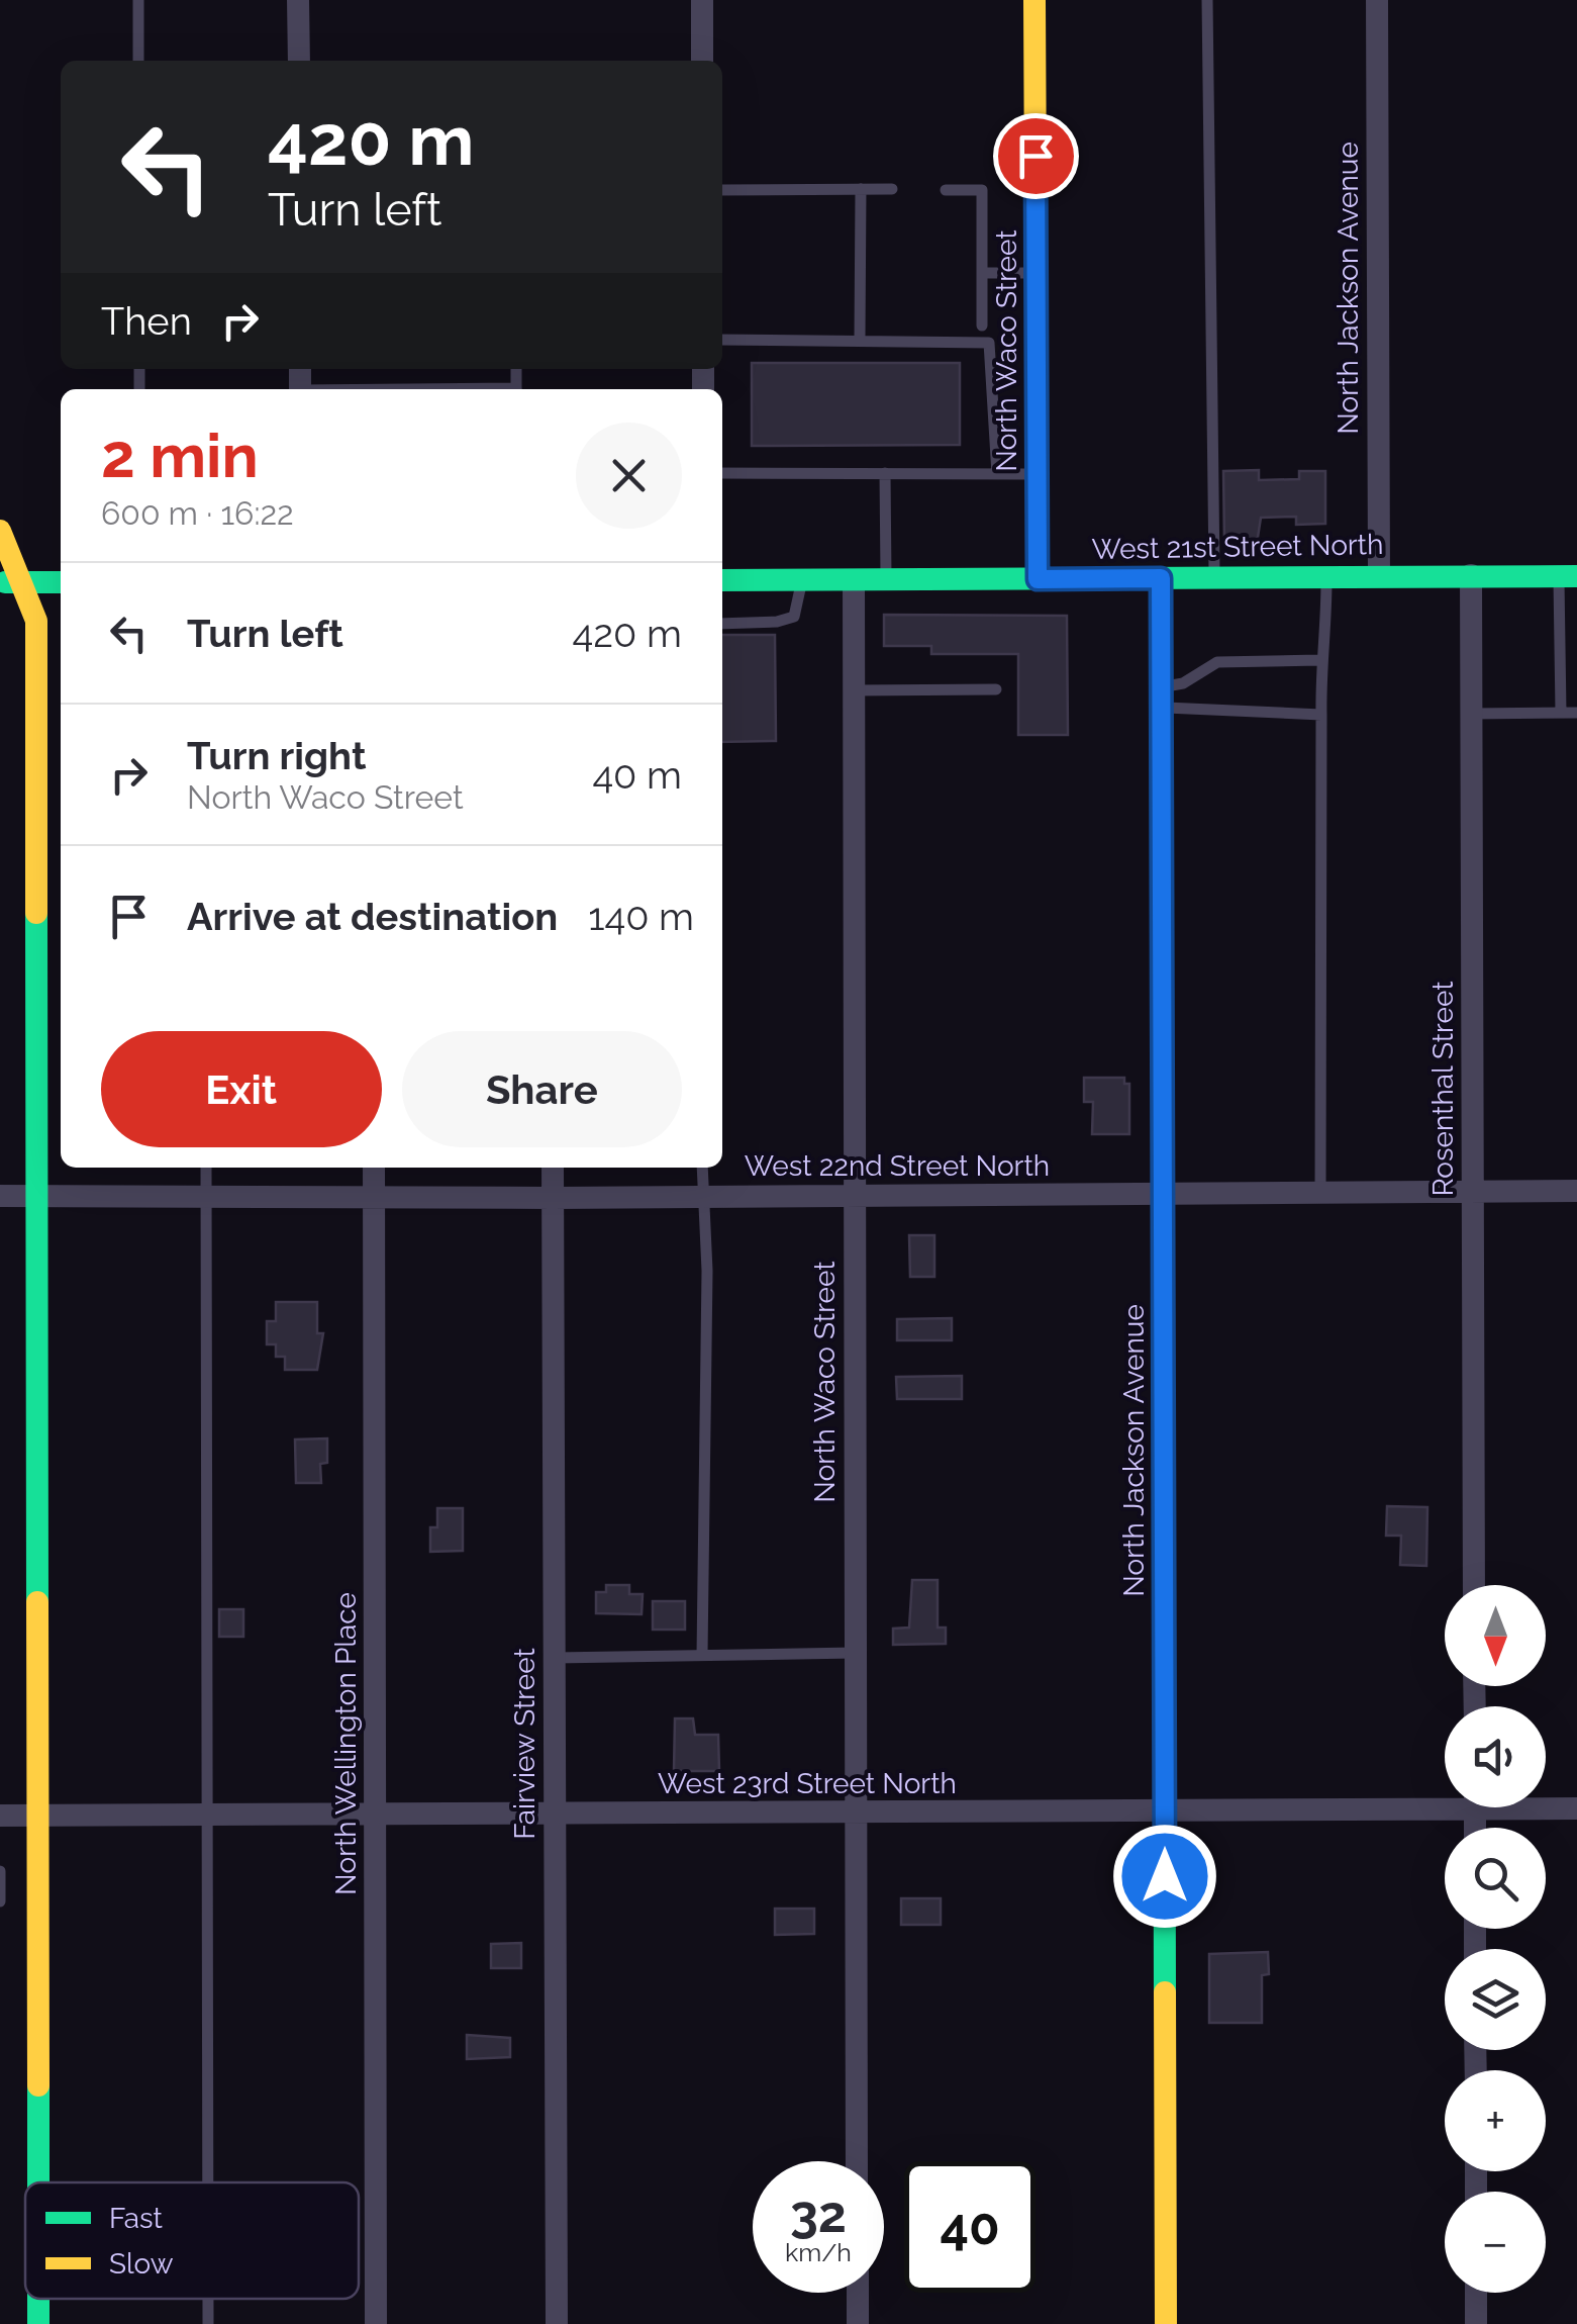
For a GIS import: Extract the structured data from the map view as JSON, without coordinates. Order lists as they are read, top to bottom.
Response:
{
  "streets": {
    "street": [
      "North Jackson Avenue",
      "North Waco Street",
      "West 21st Street North",
      "Rosenthal Street",
      "West 22nd Street North",
      "North Wellington Place",
      "Fairview Street",
      "West 23rd Street North"
    ]
  },
  "crossings": [
    ["North Jackson Avenue", "West 21st Street North"],
    ["North Jackson Avenue", "West 22nd Street North"],
    ["North Jackson Avenue", "West 23rd Street North"],
    ["North Waco Street", "West 21st Street North"],
    ["North Waco Street", "West 22nd Street North"],
    ["North Waco Street", "West 23rd Street North"],
    ["West 21st Street North", "Rosenthal Street"],
    ["Rosenthal Street", "West 22nd Street North"],
    ["West 22nd Street North", "North Wellington Place"],
    ["West 22nd Street North", "Fairview Street"],
    ["North Wellington Place", "West 23rd Street North"],
    ["Fairview Street", "West 23rd Street North"]
  ],
  "legend": ["Fast", "Slow"],
  "north": "bottom",
  "page": {
    "turn": ["420 m", "Turn left"],
    "then": "Then",
    "heading": ["2 min", "600 m · 16:22"],
    "list": [
      {
        "name": "Turn left",
        "value": "420 m"
      },
      {
        "name": "Turn right",
        "note": "North Waco Street",
        "value": "40 m"
      },
      {
        "name": "Arrive at destination",
        "value": "140 m"
      }
    ],
    "buttons": ["Exit", "Share"],
    "map_buttons": ["+", "−"],
    "speed": "32 km/h",
    "limit": "40"
  }
}
